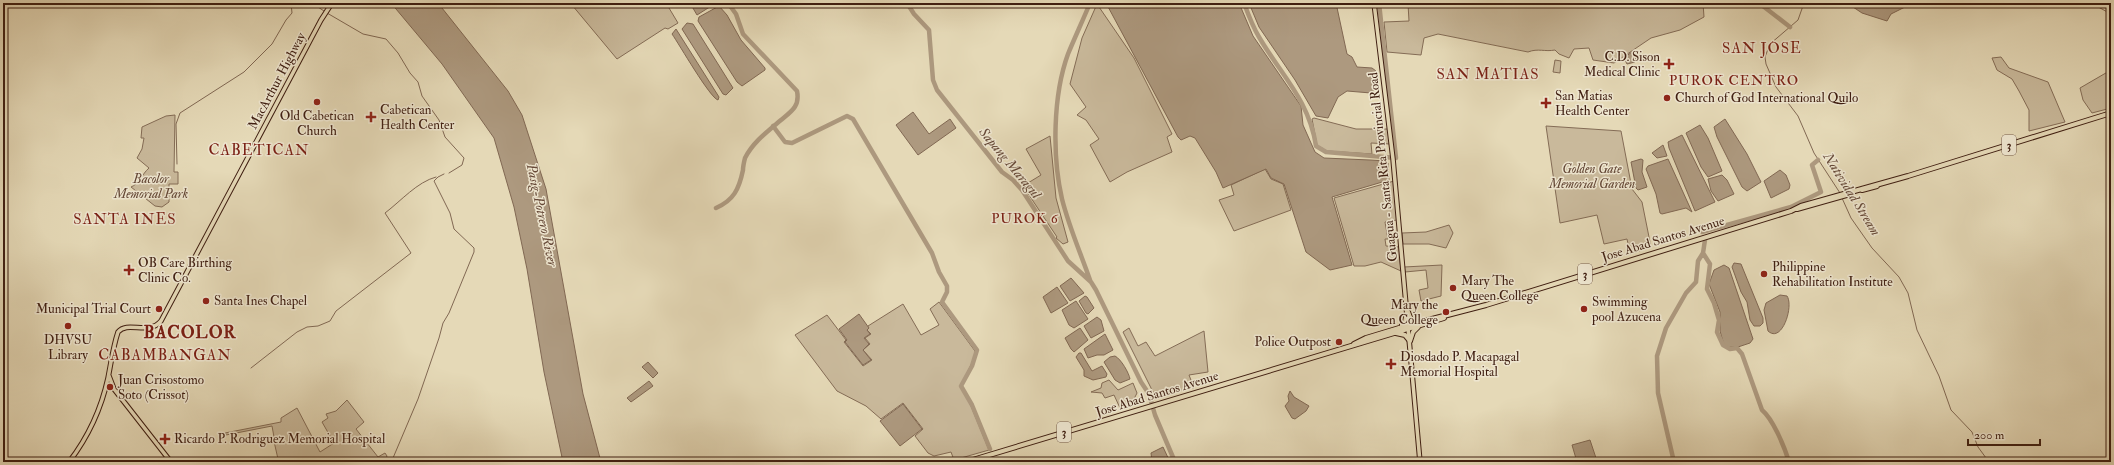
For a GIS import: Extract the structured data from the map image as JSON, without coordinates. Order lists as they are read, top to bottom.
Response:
{
  "streets": {
    "highway": ["3", "Jose Abad Santos Avenue"],
    "main road": ["MacArthur Highway", "Guagua - Santa Rita Provincial Road"]
  },
  "crossings": [
    ["Guagua - Santa Rita Provincial Road", "Jose Abad Santos Avenue"]
  ],
  "districts": [
    "SAN JOSE",
    "SAN MATIAS",
    "PUROK CENTRO",
    "CABETICAN",
    "PUROK 6",
    "SANTA INES",
    "BACOLOR",
    "CABAMBANGAN"
  ],
  "water": ["Sapang Maragul", "Natividad Stream", "Pasig-Potrero River"],
  "parks": ["Golden Gate Memorial Garden", "Bacolor Memorial Park"],
  "places": {
    "health": [
      "C.D. Sison Medical Clinic",
      "San Matias Health Center",
      "Cabetican Health Center",
      "OB Care Birthing Clinic Co.",
      "Diosdado P. Macapagal Memorial Hospital",
      "Ricardo P. Rodriguez Memorial Hospital"
    ],
    "other": [
      "Church of God International Quilo",
      "Old Cabetican Church",
      "Philippine Rehabilitation Institute",
      "Mary The Queen College",
      "Santa Ines Chapel",
      "Municipal Trial Court",
      "Swimming pool Azucena",
      "Mary the Queen College",
      "DHVSU Library",
      "Police Outpost",
      "Juan Crisostomo Soto (Crissot)"
    ]
  },
  "scale_bar": "200 m"
}
